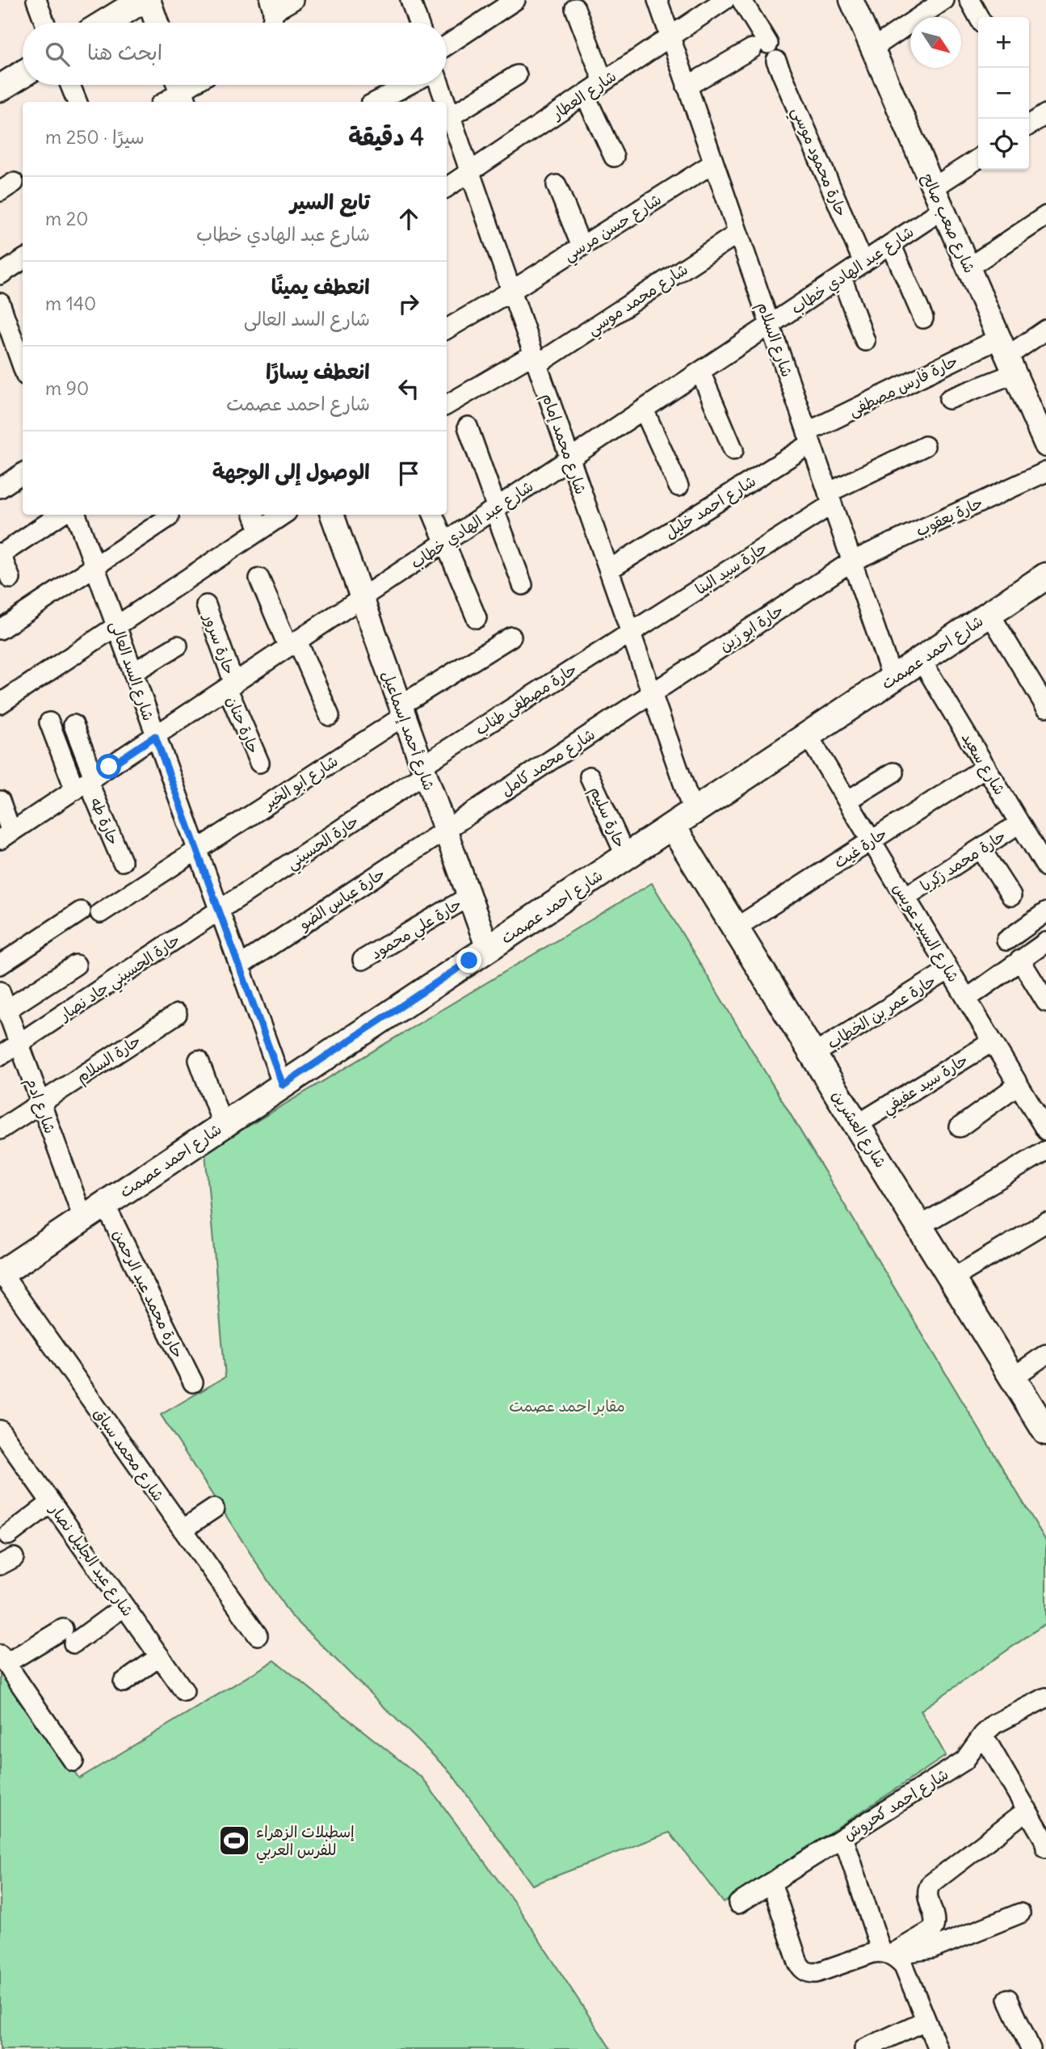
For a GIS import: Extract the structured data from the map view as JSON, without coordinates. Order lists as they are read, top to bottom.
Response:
{
  "streets": {
    "main road": ["شارع احمد عصمت", "شارع العشرين"],
    "street": [
      "شارع العطار",
      "حارة محمود موسي",
      "شارع صعب صالح",
      "شارع حسن مرسي",
      "شارع عبد الهادي خطاب",
      "شارع محمد موسي",
      "شارع السلام",
      "حارة فارس مصطفى",
      "شارع محمد إمام",
      "شارع احمد خليل",
      "حارة يعقوب",
      "حارة سيد البنا",
      "حارة ابو زين",
      "حارة سرور",
      "شارع السد العالى",
      "حارة مصطفى طناب",
      "حارة حنان",
      "شارع أحمد إسماعيل",
      "شارع محمد كامل",
      "شارع سعيد",
      "شارع ابو الخير",
      "حارة سليم",
      "حارة طه",
      "حارة الحسيني",
      "حارة غيث",
      "حارة محمد زكريا",
      "حارة عباس الضو",
      "حارة علي محمود",
      "شارع السيد عويس",
      "حارة الحسيني جاد نصار",
      "حارة عمر بن الخطاب",
      "حارة السلام",
      "حارة سيد عفيفي",
      "شارع ادم",
      "حارة محمد عبد الرحمن",
      "شارع محمد سباق",
      "شارع عبد الجليل نصار",
      "شارع احمد كحروش"
    ]
  },
  "crossings": [
    ["شارع العطار", "شارع السلام"],
    ["شارع العطار", "شارع محمد إمام"],
    ["حارة محمود موسي", "شارع عبد الهادي خطاب"],
    ["شارع صعب صالح", "شارع عبد الهادي خطاب"],
    ["شارع صعب صالح", "حارة فارس مصطفى"],
    ["شارع حسن مرسي", "شارع السلام"],
    ["شارع حسن مرسي", "شارع محمد إمام"],
    ["شارع عبد الهادي خطاب", "شارع السلام"],
    ["شارع عبد الهادي خطاب", "شارع محمد إمام"],
    ["شارع عبد الهادي خطاب", "حارة سرور"],
    ["شارع عبد الهادي خطاب", "شارع السد العالى"],
    ["شارع عبد الهادي خطاب", "حارة حنان"],
    ["شارع عبد الهادي خطاب", "شارع أحمد إسماعيل"],
    ["شارع عبد الهادي خطاب", "حارة طه"],
    ["شارع محمد موسي", "شارع السلام"],
    ["شارع محمد موسي", "شارع محمد إمام"],
    ["شارع السلام", "حارة فارس مصطفى"],
    ["شارع السلام", "شارع احمد خليل"],
    ["شارع السلام", "حارة يعقوب"],
    ["شارع السلام", "حارة سيد البنا"],
    ["شارع السلام", "حارة ابو زين"],
    ["شارع السلام", "شارع احمد عصمت"],
    ["حارة فارس مصطفى", "شارع احمد خليل"],
    ["شارع محمد إمام", "شارع احمد خليل"],
    ["شارع محمد إمام", "حارة سيد البنا"],
    ["شارع محمد إمام", "حارة ابو زين"],
    ["شارع محمد إمام", "شارع احمد عصمت"],
    ["شارع محمد إمام", "حارة مصطفى طناب"],
    ["شارع محمد إمام", "شارع محمد كامل"],
    ["حارة يعقوب", "حارة ابو زين"],
    ["حارة سيد البنا", "حارة مصطفى طناب"],
    ["حارة ابو زين", "شارع محمد كامل"],
    ["حارة سرور", "حارة حنان"],
    ["شارع احمد عصمت", "شارع السد العالى"],
    ["شارع احمد عصمت", "شارع أحمد إسماعيل"],
    ["شارع احمد عصمت", "شارع سعيد"],
    ["شارع احمد عصمت", "حارة سليم"],
    ["شارع احمد عصمت", "شارع السيد عويس"],
    ["شارع احمد عصمت", "شارع ادم"],
    ["شارع احمد عصمت", "شارع العشرين"],
    ["شارع احمد عصمت", "حارة محمد عبد الرحمن"],
    ["شارع احمد عصمت", "شارع محمد سباق"],
    ["شارع السد العالى", "شارع ابو الخير"],
    ["شارع السد العالى", "حارة الحسيني"],
    ["شارع السد العالى", "حارة عباس الضو"],
    ["شارع السد العالى", "حارة الحسيني جاد نصار"],
    ["حارة مصطفى طناب", "شارع أحمد إسماعيل"],
    ["حارة مصطفى طناب", "حارة الحسيني"],
    ["شارع أحمد إسماعيل", "شارع محمد كامل"],
    ["شارع أحمد إسماعيل", "شارع ابو الخير"],
    ["شارع أحمد إسماعيل", "حارة الحسيني"],
    ["شارع أحمد إسماعيل", "حارة عباس الضو"],
    ["شارع أحمد إسماعيل", "حارة علي محمود"],
    ["شارع محمد كامل", "حارة عباس الضو"],
    ["شارع سعيد", "حارة غيث"],
    ["شارع سعيد", "حارة محمد زكريا"],
    ["حارة الحسيني", "حارة الحسيني جاد نصار"],
    ["حارة غيث", "شارع السيد عويس"],
    ["حارة غيث", "شارع العشرين"],
    ["حارة محمد زكريا", "شارع السيد عويس"],
    ["شارع السيد عويس", "حارة عمر بن الخطاب"],
    ["شارع السيد عويس", "حارة سيد عفيفي"],
    ["حارة الحسيني جاد نصار", "شارع ادم"],
    ["حارة عمر بن الخطاب", "شارع العشرين"],
    ["حارة السلام", "شارع ادم"],
    ["حارة سيد عفيفي", "شارع العشرين"]
  ],
  "parks": ["مقابر احمد عصمت"],
  "places": {
    "sports": ["إسطبلات الزهراء للفرس العربي"]
  },
  "north": "bottom right",
  "page": {
    "map_buttons": ["+", "−"],
    "search": "ابحث هنا",
    "heading": ["4 دقيقة", "سيرًا · 250 m"],
    "list": [
      ["تابع السير", "شارع عبد الهادي خطاب", "20 m"],
      ["انعطف يمينًا", "شارع السد العالى", "140 m"],
      ["انعطف يسارًا", "شارع احمد عصمت", "90 m"],
      "الوصول إلى الوجهة"
    ]
  }
}
